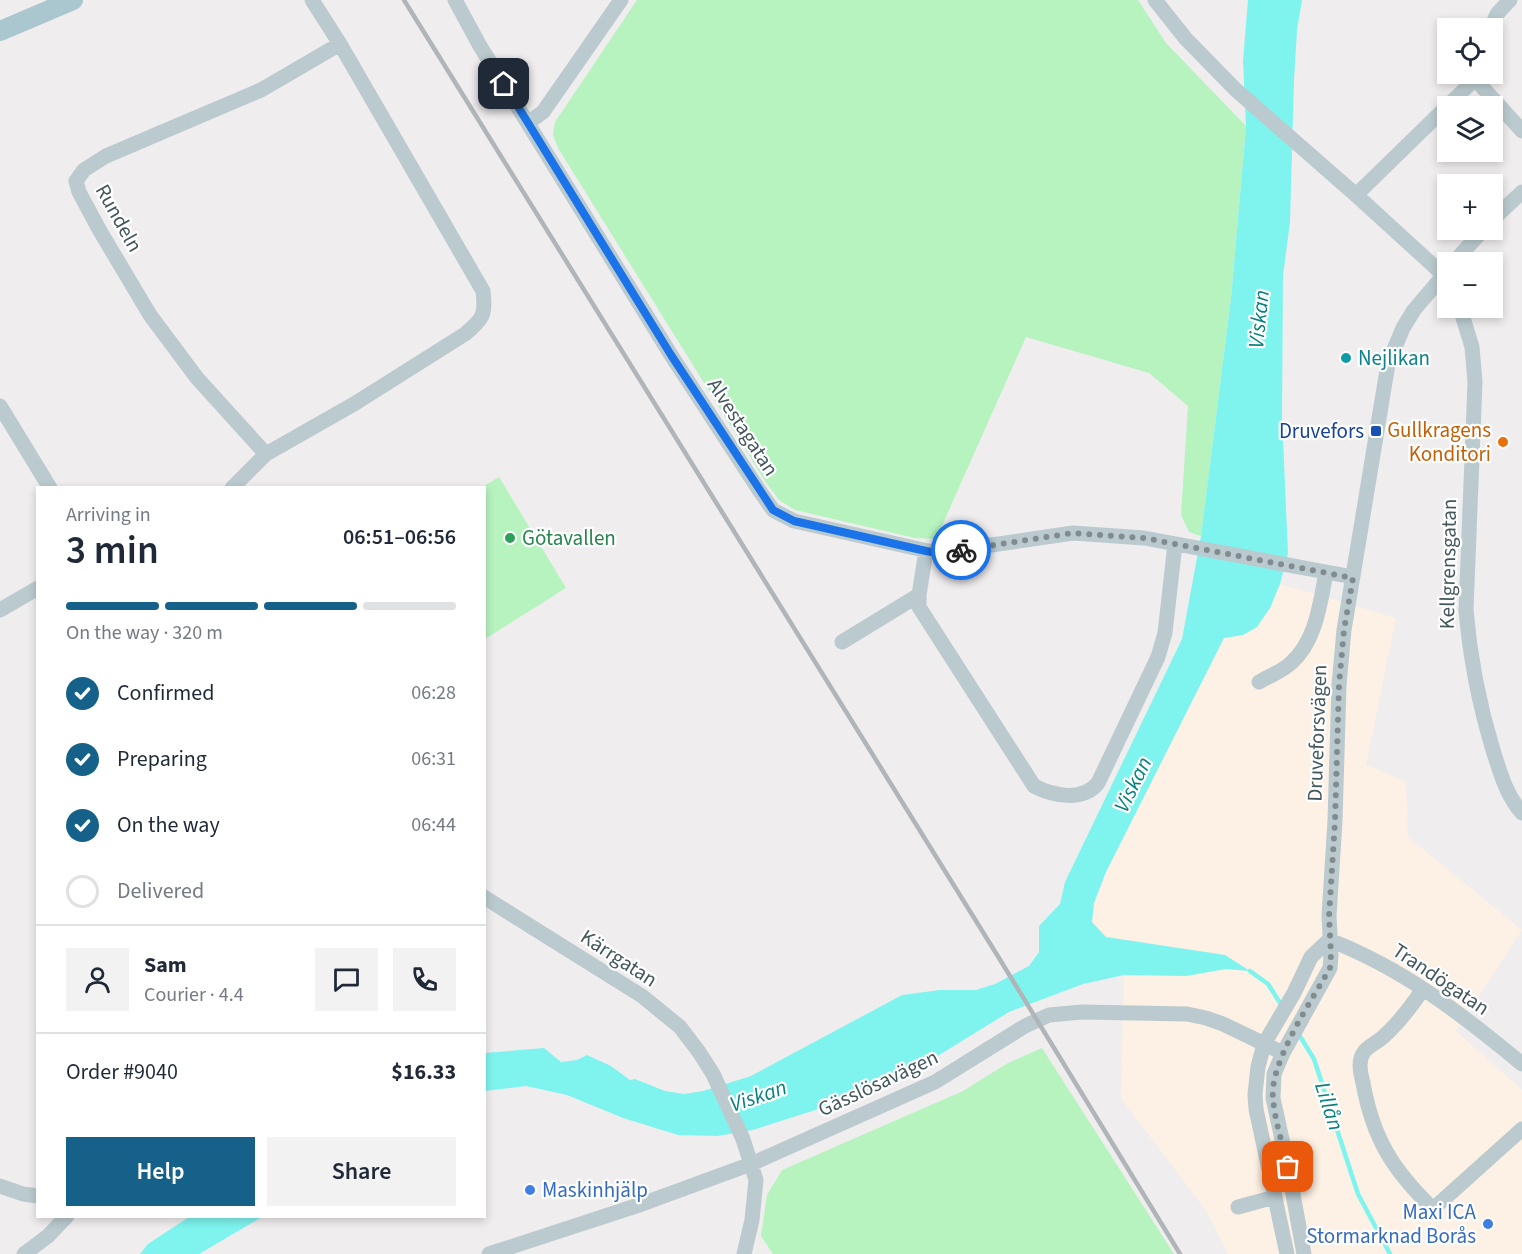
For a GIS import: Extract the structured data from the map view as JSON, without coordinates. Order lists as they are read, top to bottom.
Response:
{
  "streets": {
    "street": [
      "Rundeln",
      "Alvestagatan",
      "Kellgrensgatan",
      "Druveforsvägen",
      "Kärrgatan",
      "Trandögatan",
      "Gässlösavägen"
    ]
  },
  "crossings": [
    ["Druveforsvägen", "Trandögatan"],
    ["Druveforsvägen", "Gässlösavägen"],
    ["Kärrgatan", "Gässlösavägen"]
  ],
  "water": ["Viskan", "Lillån"],
  "places": {
    "other": [
      "Nejlikan",
      "Gullkragens Konditori",
      "Götavallen",
      "Maskinhjälp",
      "Maxi ICA Stormarknad Borås"
    ],
    "transit": ["Druvefors"]
  },
  "page": {
    "map_buttons": ["+", "−"],
    "heading": ["3 min", "Arriving in", "06:51–06:56"],
    "panel": [
      "Sam",
      "Courier · 4.4",
      "Order #9040",
      "$16.33"
    ],
    "bar": "On the way · 320 m",
    "list": [
      ["Confirmed", "06:28"],
      ["Preparing", "06:31"],
      ["On the way", "06:44"],
      "Delivered"
    ],
    "buttons": ["Help", "Share"]
  }
}
